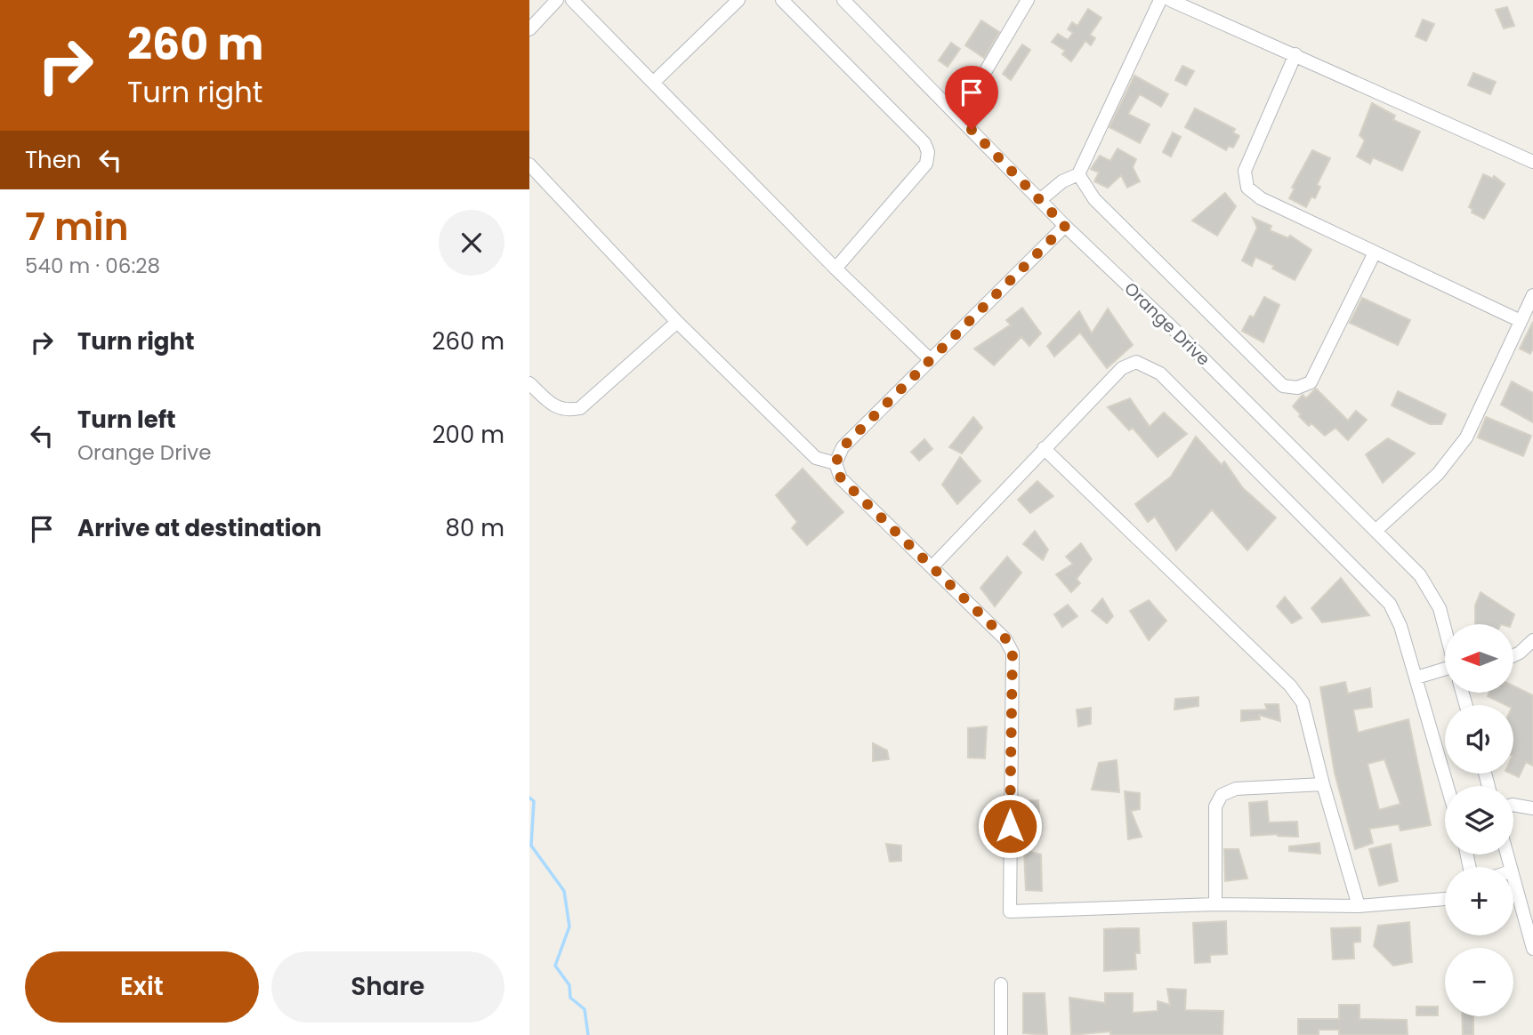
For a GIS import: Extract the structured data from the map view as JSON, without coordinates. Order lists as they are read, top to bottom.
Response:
{
  "streets": {
    "street": ["Orange Drive"]
  },
  "north": "left",
  "page": {
    "turn": ["260 m", "Turn right"],
    "then": "Then",
    "heading": ["7 min", "540 m · 06:28"],
    "list": [
      {
        "name": "Turn right",
        "value": "260 m"
      },
      {
        "name": "Turn left",
        "note": "Orange Drive",
        "value": "200 m"
      },
      {
        "name": "Arrive at destination",
        "value": "80 m"
      }
    ],
    "map_buttons": ["+", "−"],
    "buttons": ["Exit", "Share"]
  }
}
